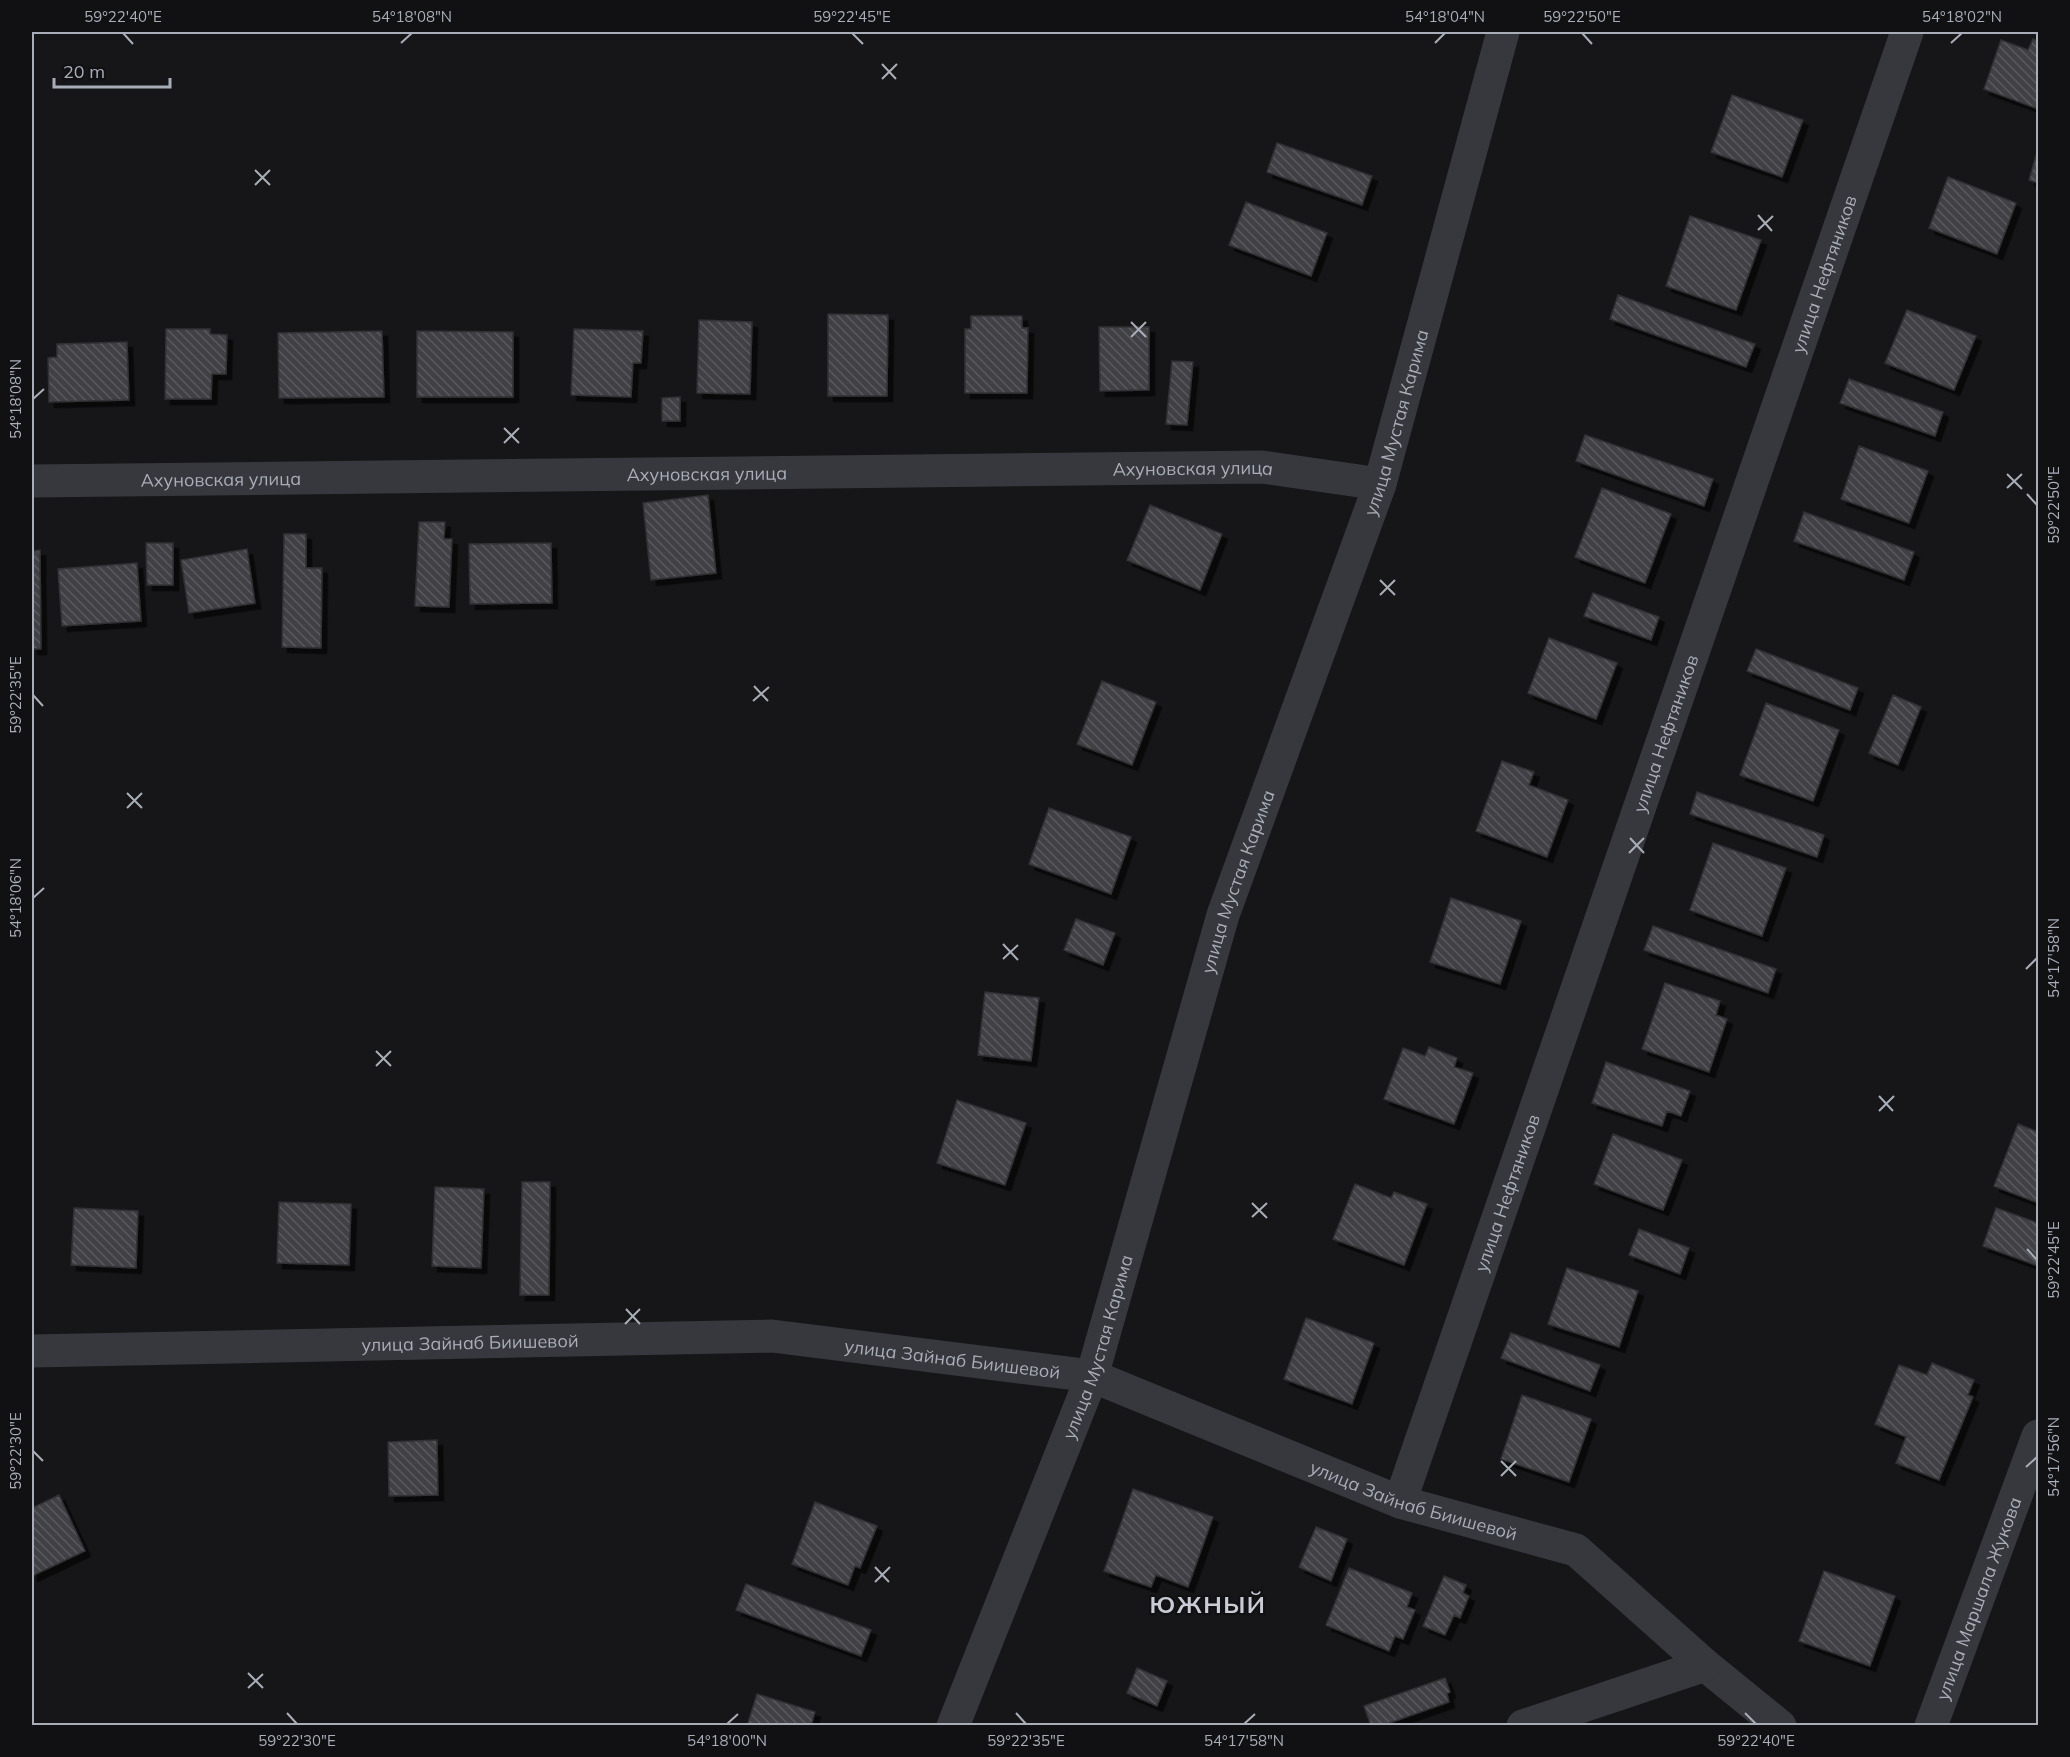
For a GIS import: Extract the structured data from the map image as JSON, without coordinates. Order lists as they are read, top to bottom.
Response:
{
  "streets": {
    "street": [
      "улица Нефтяников",
      "улица Мустая Карима",
      "Ахуновская улица",
      "улица Зайнаб Биишевой",
      "улица Маршала Жукова"
    ]
  },
  "crossings": [
    ["улица Нефтяников", "улица Зайнаб Биишевой"],
    ["улица Мустая Карима", "Ахуновская улица"],
    ["улица Мустая Карима", "улица Зайнаб Биишевой"]
  ],
  "districts": ["ЮЖНЫЙ"],
  "scale_bar": "20 m",
  "coordinates": [
    "59°22'40\"E",
    "54°18'08\"N",
    "59°22'45\"E",
    "54°18'04\"N",
    "59°22'50\"E",
    "54°18'02\"N",
    "59°22'35\"E",
    "54°18'06\"N",
    "54°17'58\"N",
    "59°22'30\"E",
    "54°17'56\"N",
    "54°18'00\"N"
  ]
}
